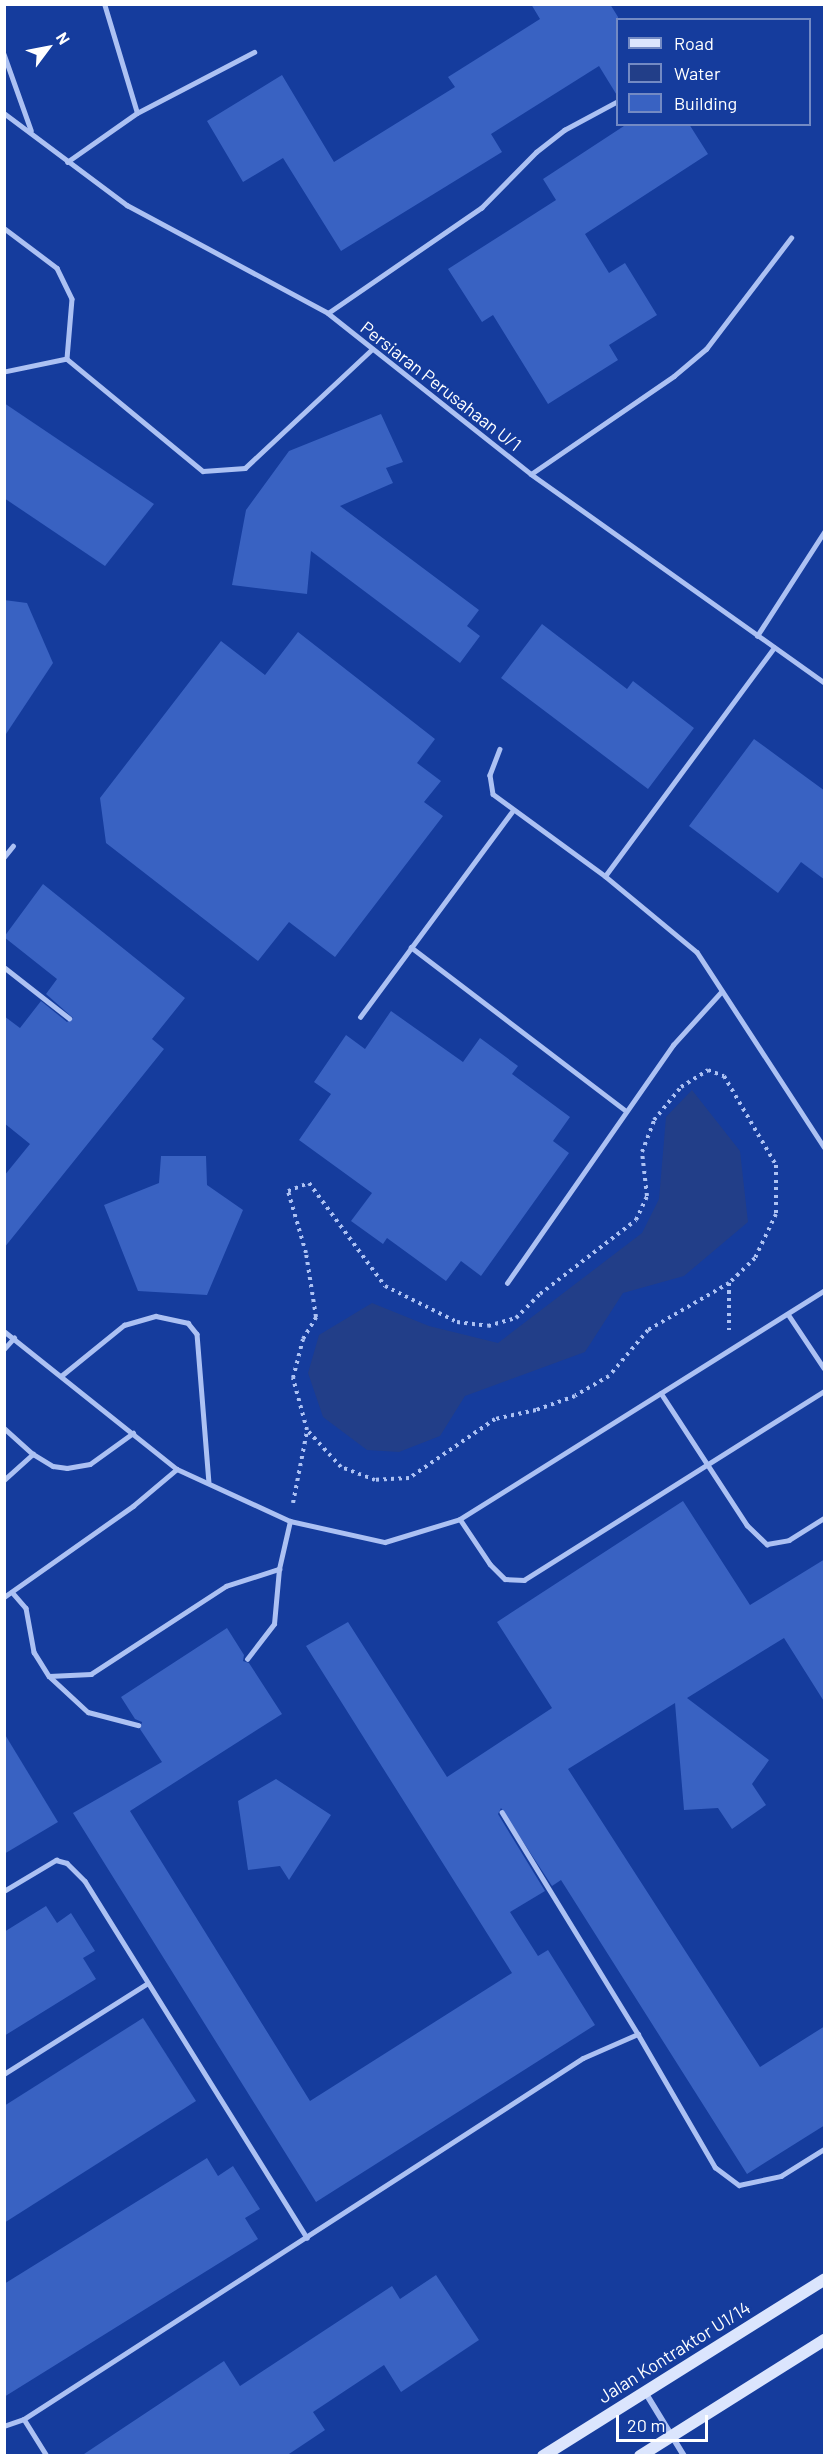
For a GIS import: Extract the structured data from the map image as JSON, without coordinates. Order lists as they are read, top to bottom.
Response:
{
  "streets": {
    "street": ["Jalan Kontraktor U1/14"],
    "lane": ["Persiaran Perusahaan U/1"]
  },
  "legend": ["Road", "Water", "Building"],
  "scale_bar": "20 m",
  "north": "top right"
}
